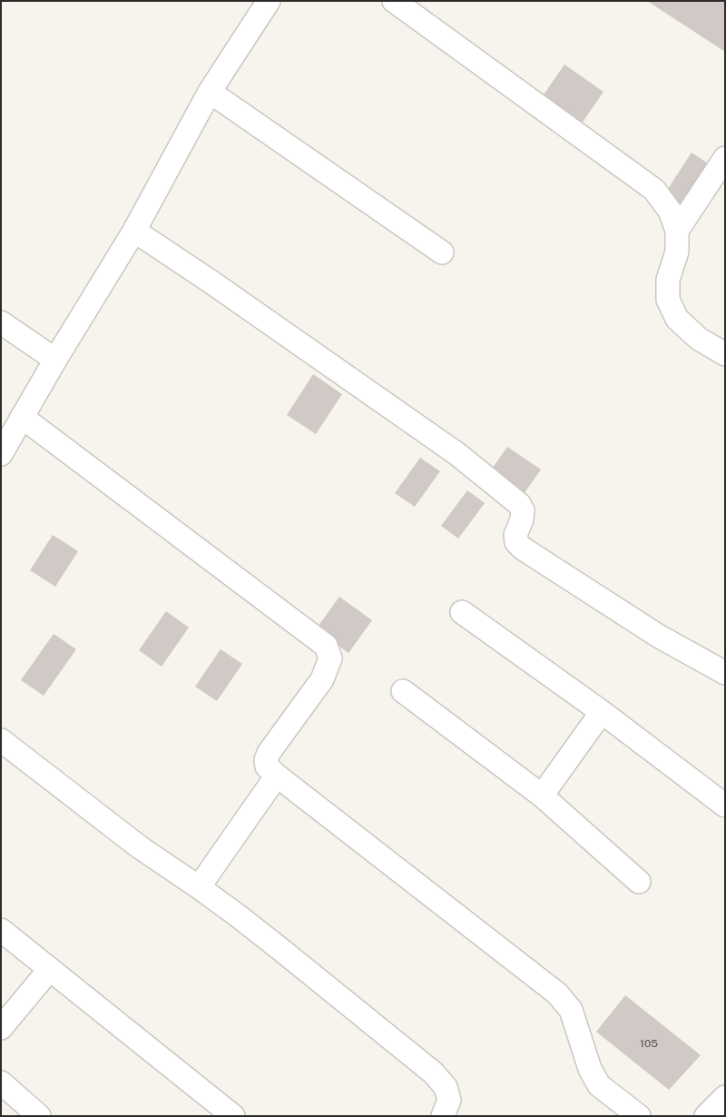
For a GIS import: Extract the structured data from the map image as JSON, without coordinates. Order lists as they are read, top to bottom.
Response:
{
  "house_numbers": ["105"]
}
